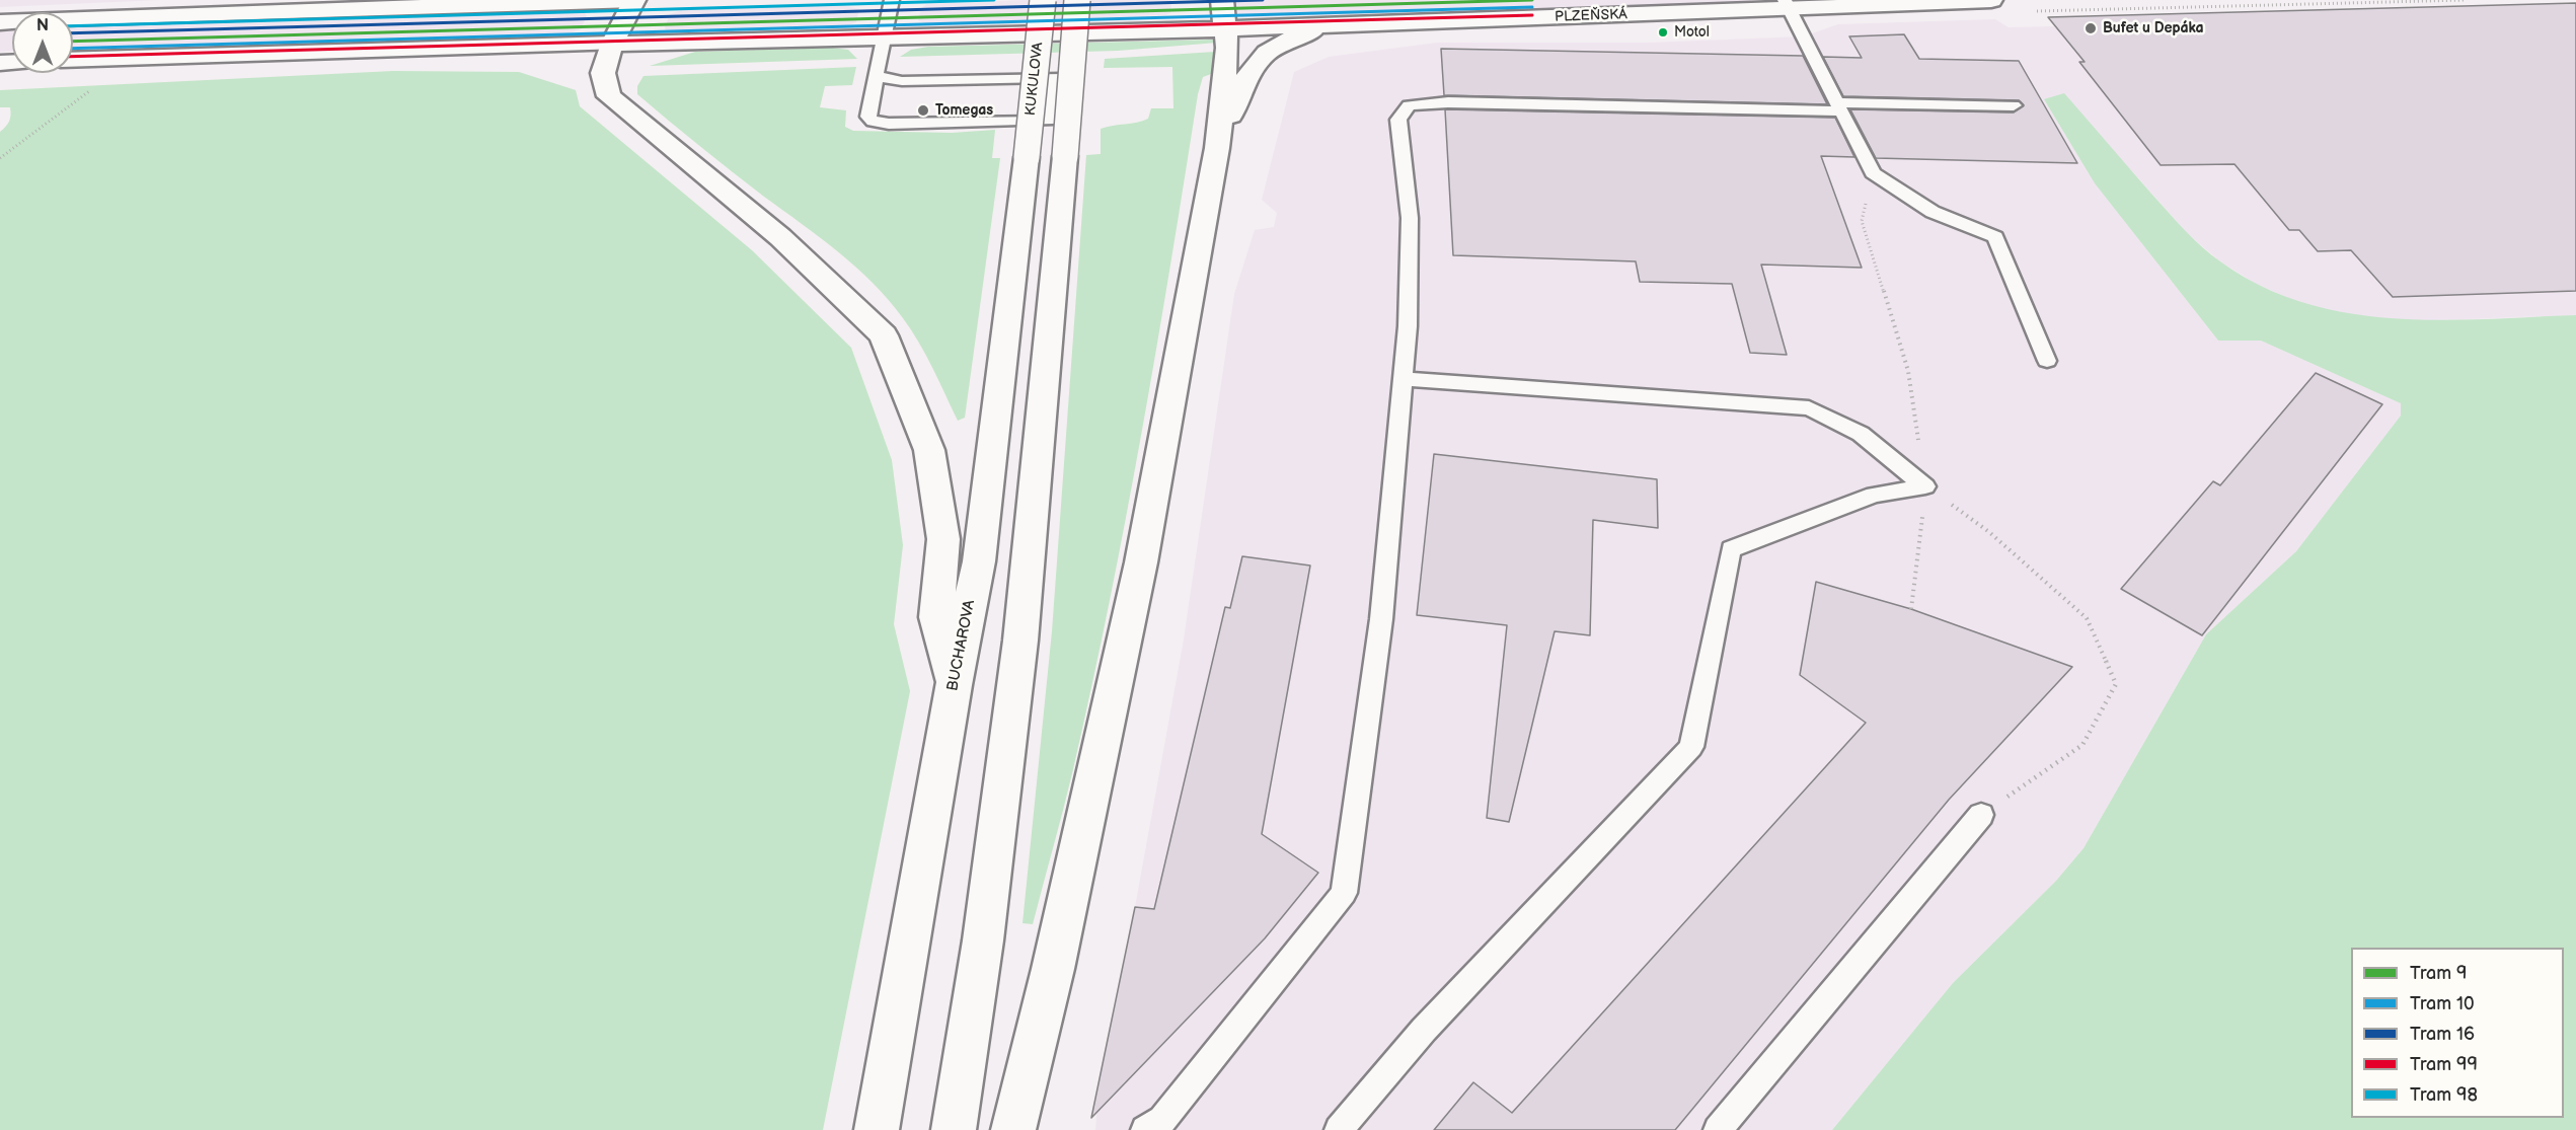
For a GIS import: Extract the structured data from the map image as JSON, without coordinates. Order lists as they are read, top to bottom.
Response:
{
  "streets": {
    "main road": ["PLZEŇSKÁ", "KUKULOVA", "BUCHAROVA"]
  },
  "crossings": [
    ["KUKULOVA", "BUCHAROVA"]
  ],
  "places": ["Bufet u Depáka", "Motol", "Tomegas"],
  "lines": [
    "tram line 9",
    "tram line 16",
    "tram line 98",
    "tram line 10",
    "tram line 99"
  ],
  "legend": [
    "Tram 9",
    "Tram 10",
    "Tram 16",
    "Tram 99",
    "Tram 98"
  ],
  "north": "top"
}
